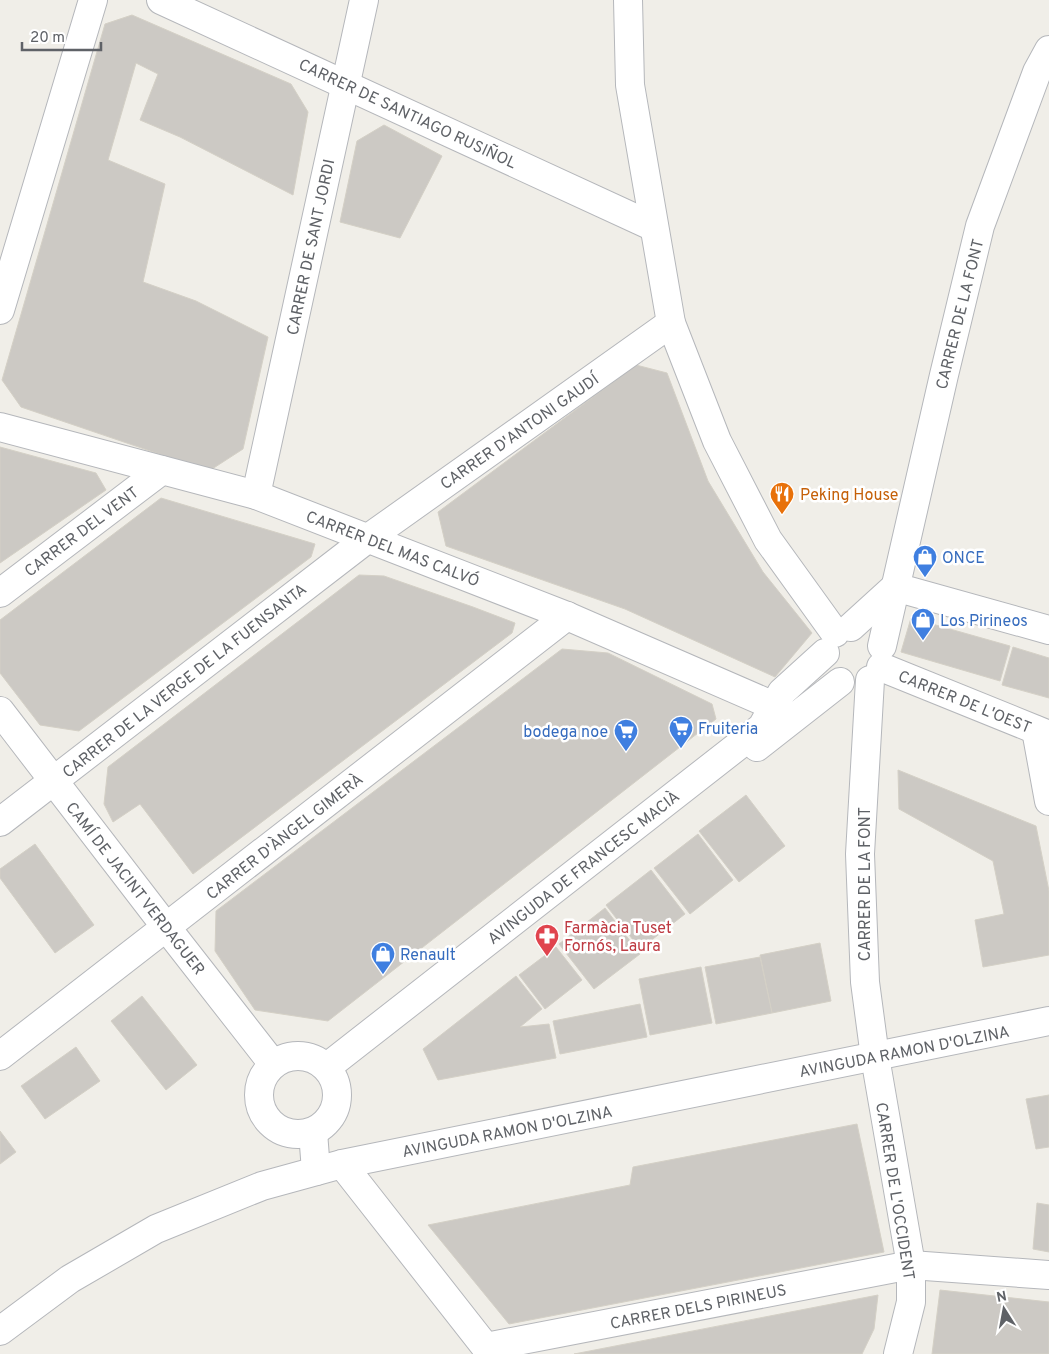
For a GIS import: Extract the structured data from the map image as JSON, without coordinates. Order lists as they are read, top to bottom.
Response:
{
  "streets": {
    "street": [
      "CARRER DE SANTIAGO RUSIÑOL",
      "CARRER DE SANT JORDI",
      "CARRER DE LA FONT",
      "CARRER D'ANTONI GAUDÍ",
      "CARRER DEL VENT",
      "CARRER DEL MAS CALVÓ",
      "CARRER DE LA VERGE DE LA FUENSANTA",
      "CARRER DE L'OEST",
      "CARRER D'ÀNGEL GIMERÀ",
      "AVINGUDA DE FRANCESC MACIÀ",
      "CAMÍ DE JACINT VERDAGUER",
      "AVINGUDA RAMON D'OLZINA",
      "CARRER DE L'OCCIDENT",
      "CARRER DELS PIRINEUS"
    ]
  },
  "crossings": [
    ["CARRER DE SANTIAGO RUSIÑOL", "CARRER DE SANT JORDI"],
    ["CARRER DE SANT JORDI", "CARRER DEL MAS CALVÓ"],
    ["CARRER DE LA FONT", "CARRER DE L'OEST"],
    ["CARRER DE LA FONT", "AVINGUDA DE FRANCESC MACIÀ"],
    ["CARRER DE LA FONT", "AVINGUDA RAMON D'OLZINA"],
    ["CARRER DE LA FONT", "CARRER DE L'OCCIDENT"],
    ["CARRER D'ANTONI GAUDÍ", "CARRER DEL MAS CALVÓ"],
    ["CARRER D'ANTONI GAUDÍ", "CARRER DE LA VERGE DE LA FUENSANTA"],
    ["CARRER DEL VENT", "CARRER DEL MAS CALVÓ"],
    ["CARRER DEL MAS CALVÓ", "CARRER DE LA VERGE DE LA FUENSANTA"],
    ["CARRER DEL MAS CALVÓ", "CARRER D'ÀNGEL GIMERÀ"],
    ["CARRER DEL MAS CALVÓ", "AVINGUDA DE FRANCESC MACIÀ"],
    ["CARRER DE LA VERGE DE LA FUENSANTA", "CAMÍ DE JACINT VERDAGUER"],
    ["CARRER DE L'OEST", "AVINGUDA DE FRANCESC MACIÀ"],
    ["CARRER D'ÀNGEL GIMERÀ", "CAMÍ DE JACINT VERDAGUER"],
    ["AVINGUDA DE FRANCESC MACIÀ", "CAMÍ DE JACINT VERDAGUER"],
    ["AVINGUDA RAMON D'OLZINA", "CARRER DE L'OCCIDENT"],
    ["CARRER DE L'OCCIDENT", "CARRER DELS PIRINEUS"]
  ],
  "places": {
    "restaurant": ["Peking House"],
    "shop": ["ONCE", "Los Pirineos", "Renault"],
    "supermarket": ["Fruiteria", "bodega noe"],
    "pharmacy": ["Farmàcia Tuset Fornós, Laura"]
  },
  "scale_bar": "20 m",
  "north": "top"
}
